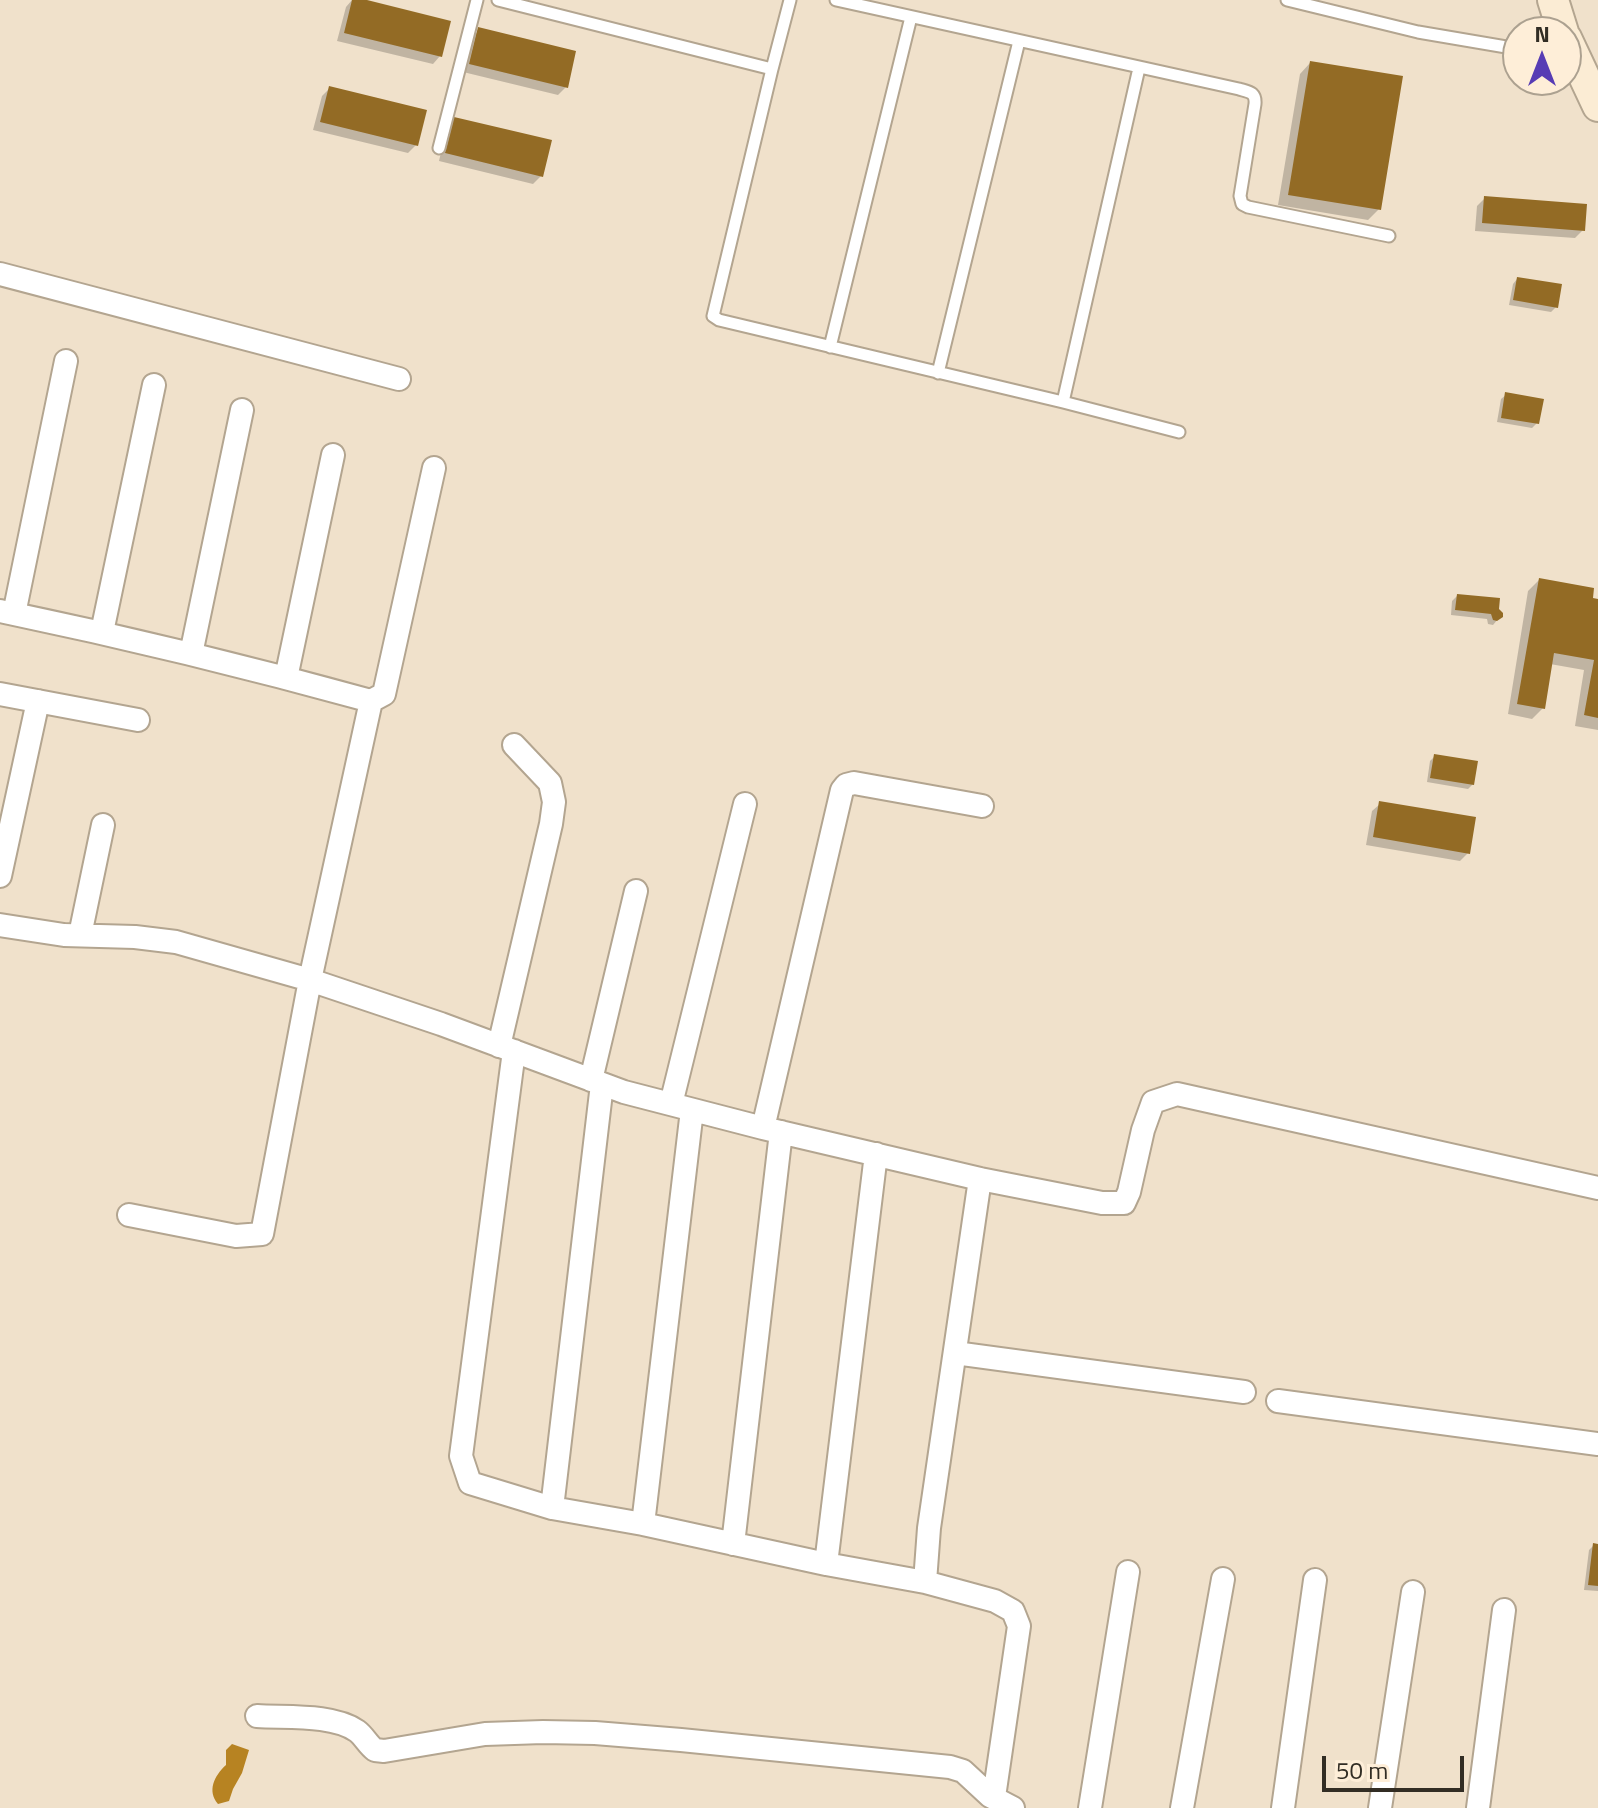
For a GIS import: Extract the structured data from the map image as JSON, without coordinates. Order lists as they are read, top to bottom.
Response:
{
  "scale_bar": "50 m",
  "north": "top"
}
